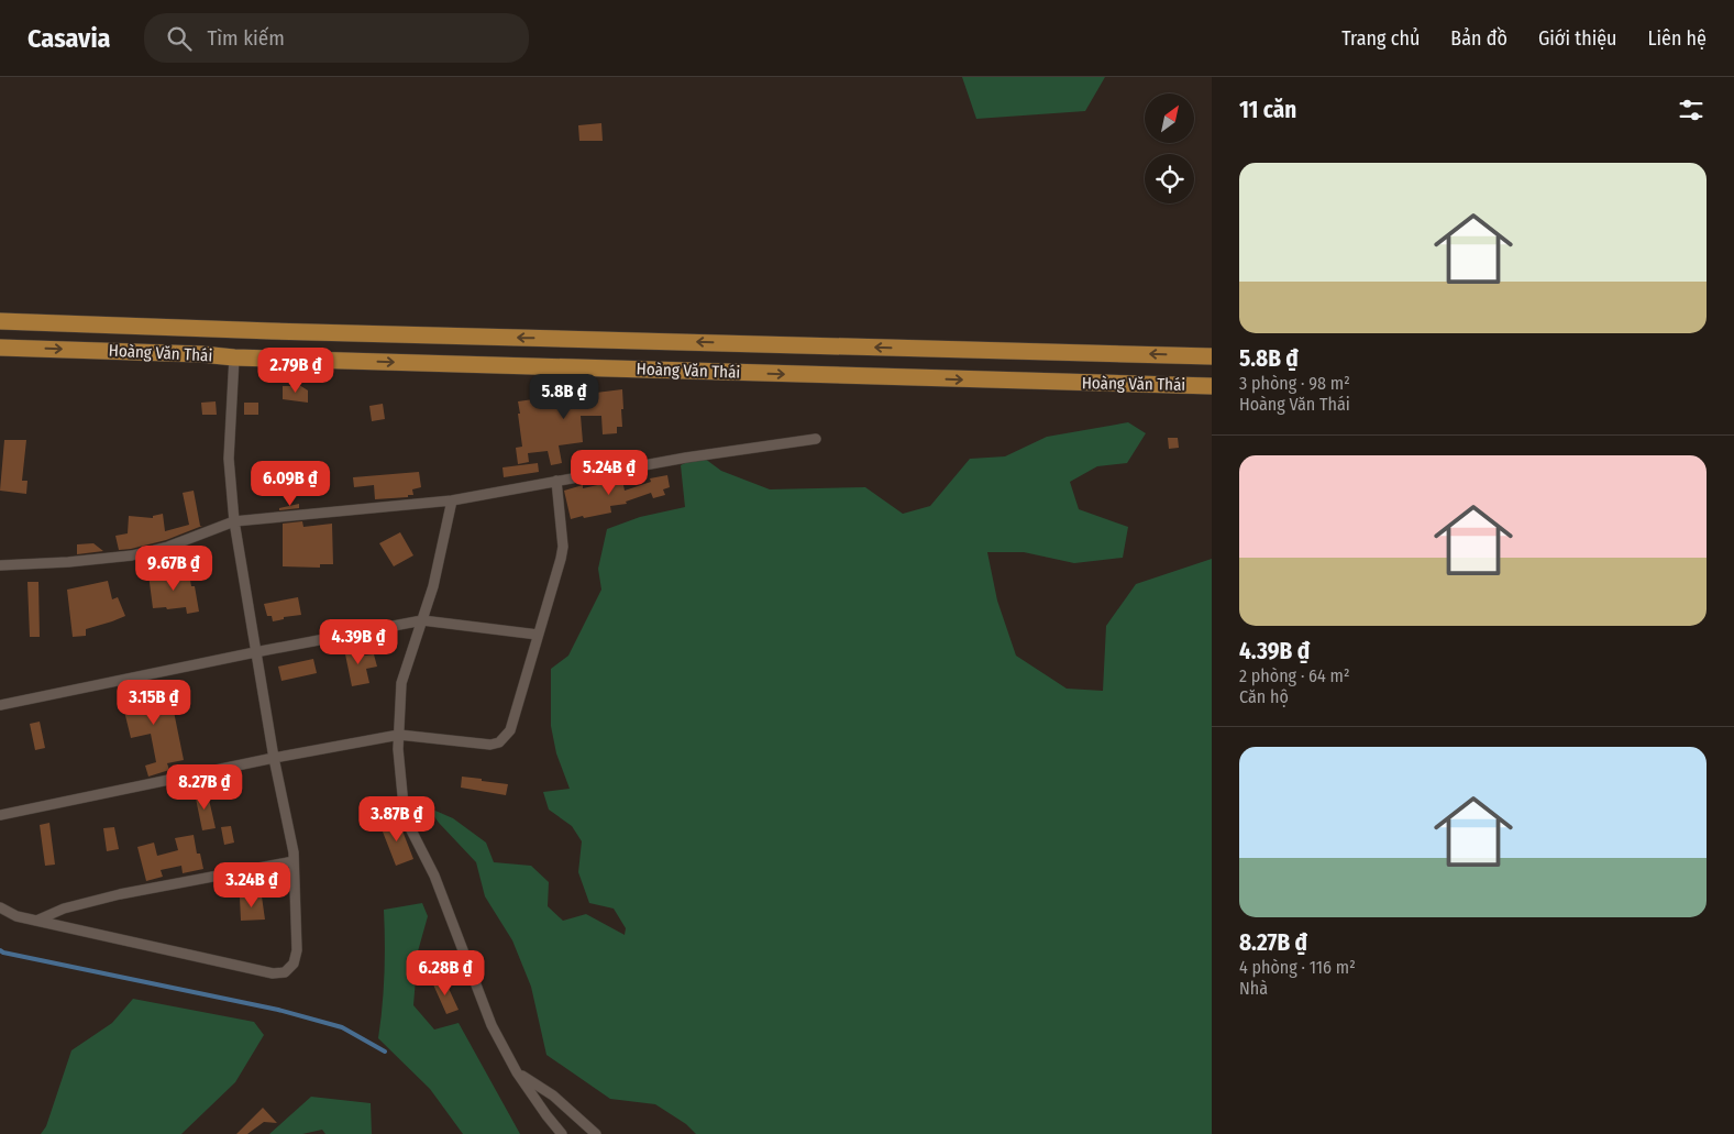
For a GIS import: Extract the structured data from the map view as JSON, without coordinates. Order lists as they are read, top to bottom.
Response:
{
  "streets": {
    "main road": ["Hoàng Văn Thái"]
  },
  "north": "top right",
  "page": {
    "header": "Casavia",
    "search": "Tìm kiếm",
    "nav": [
      "Trang chủ",
      "Bản đồ",
      "Giới thiệu",
      "Liên hệ"
    ],
    "heading": "11 căn",
    "list": [
      {
        "name": "5.8B ₫",
        "note": "3 phòng · 98 m² · Hoàng Văn Thái"
      },
      {
        "name": "4.39B ₫",
        "note": "2 phòng · 64 m² · Căn hộ"
      },
      {
        "name": "8.27B ₫",
        "note": "4 phòng · 116 m² · Nhà"
      }
    ],
    "price": [
      "2.79B ₫",
      "5.8B ₫",
      "5.24B ₫",
      "6.09B ₫",
      "9.67B ₫",
      "4.39B ₫",
      "3.15B ₫",
      "8.27B ₫",
      "3.87B ₫",
      "3.24B ₫",
      "6.28B ₫"
    ]
  }
}
